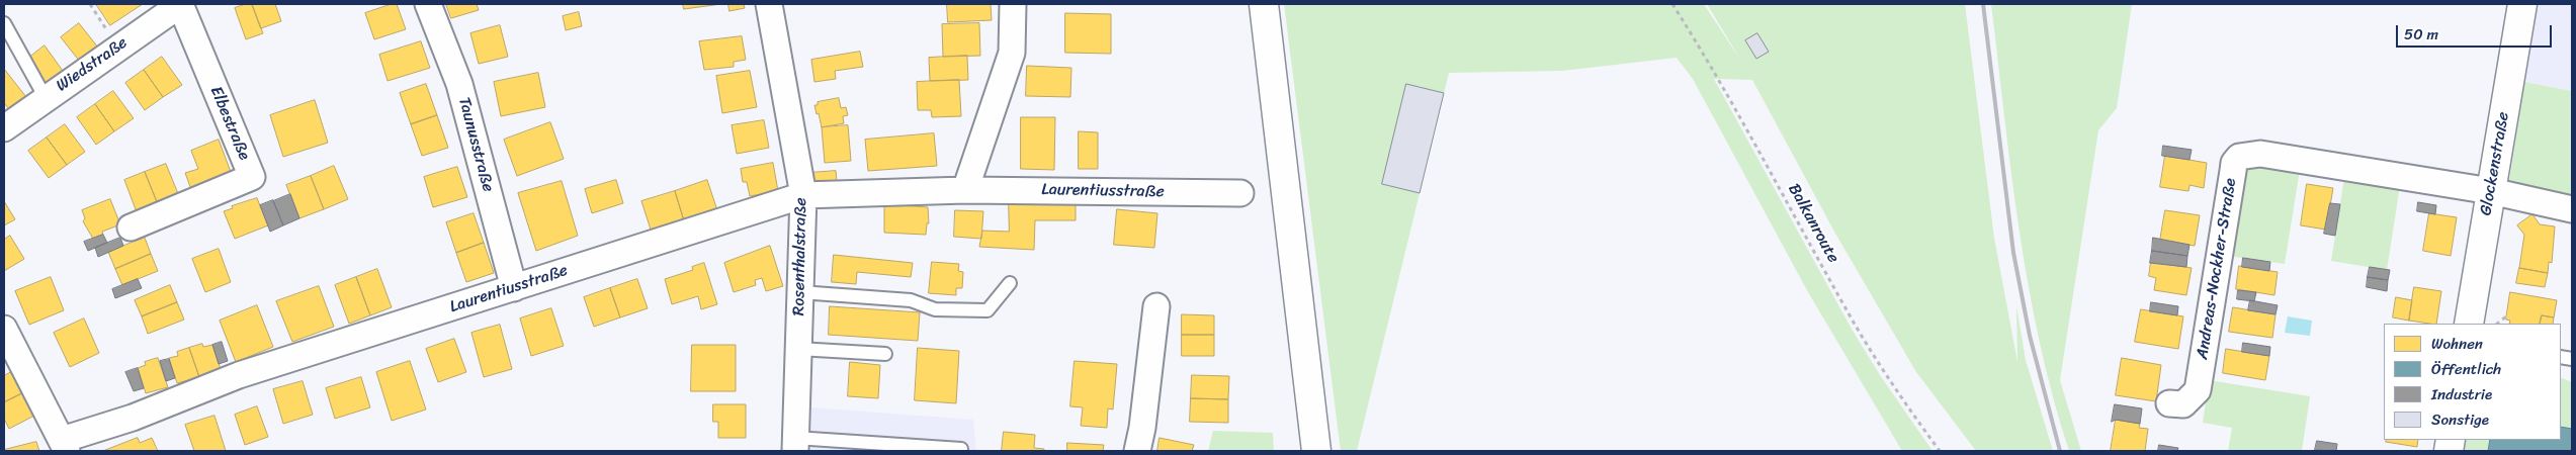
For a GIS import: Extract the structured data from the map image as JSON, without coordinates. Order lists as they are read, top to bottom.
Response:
{
  "streets": {
    "main road": ["Glockenstraße"],
    "street": [
      "Wiedstraße",
      "Elbestraße",
      "Taunusstraße",
      "Laurentiusstraße",
      "Rosenthalstraße",
      "Andreas-Nockher-Straße"
    ],
    "path": ["Balkanroute"]
  },
  "crossings": [
    ["Wiedstraße", "Elbestraße"],
    ["Taunusstraße", "Laurentiusstraße"],
    ["Glockenstraße", "Andreas-Nockher-Straße"],
    ["Laurentiusstraße", "Rosenthalstraße"]
  ],
  "legend": [
    "Wohnen",
    "Öffentlich",
    "Industrie",
    "Sonstige"
  ],
  "scale_bar": "50 m"
}
